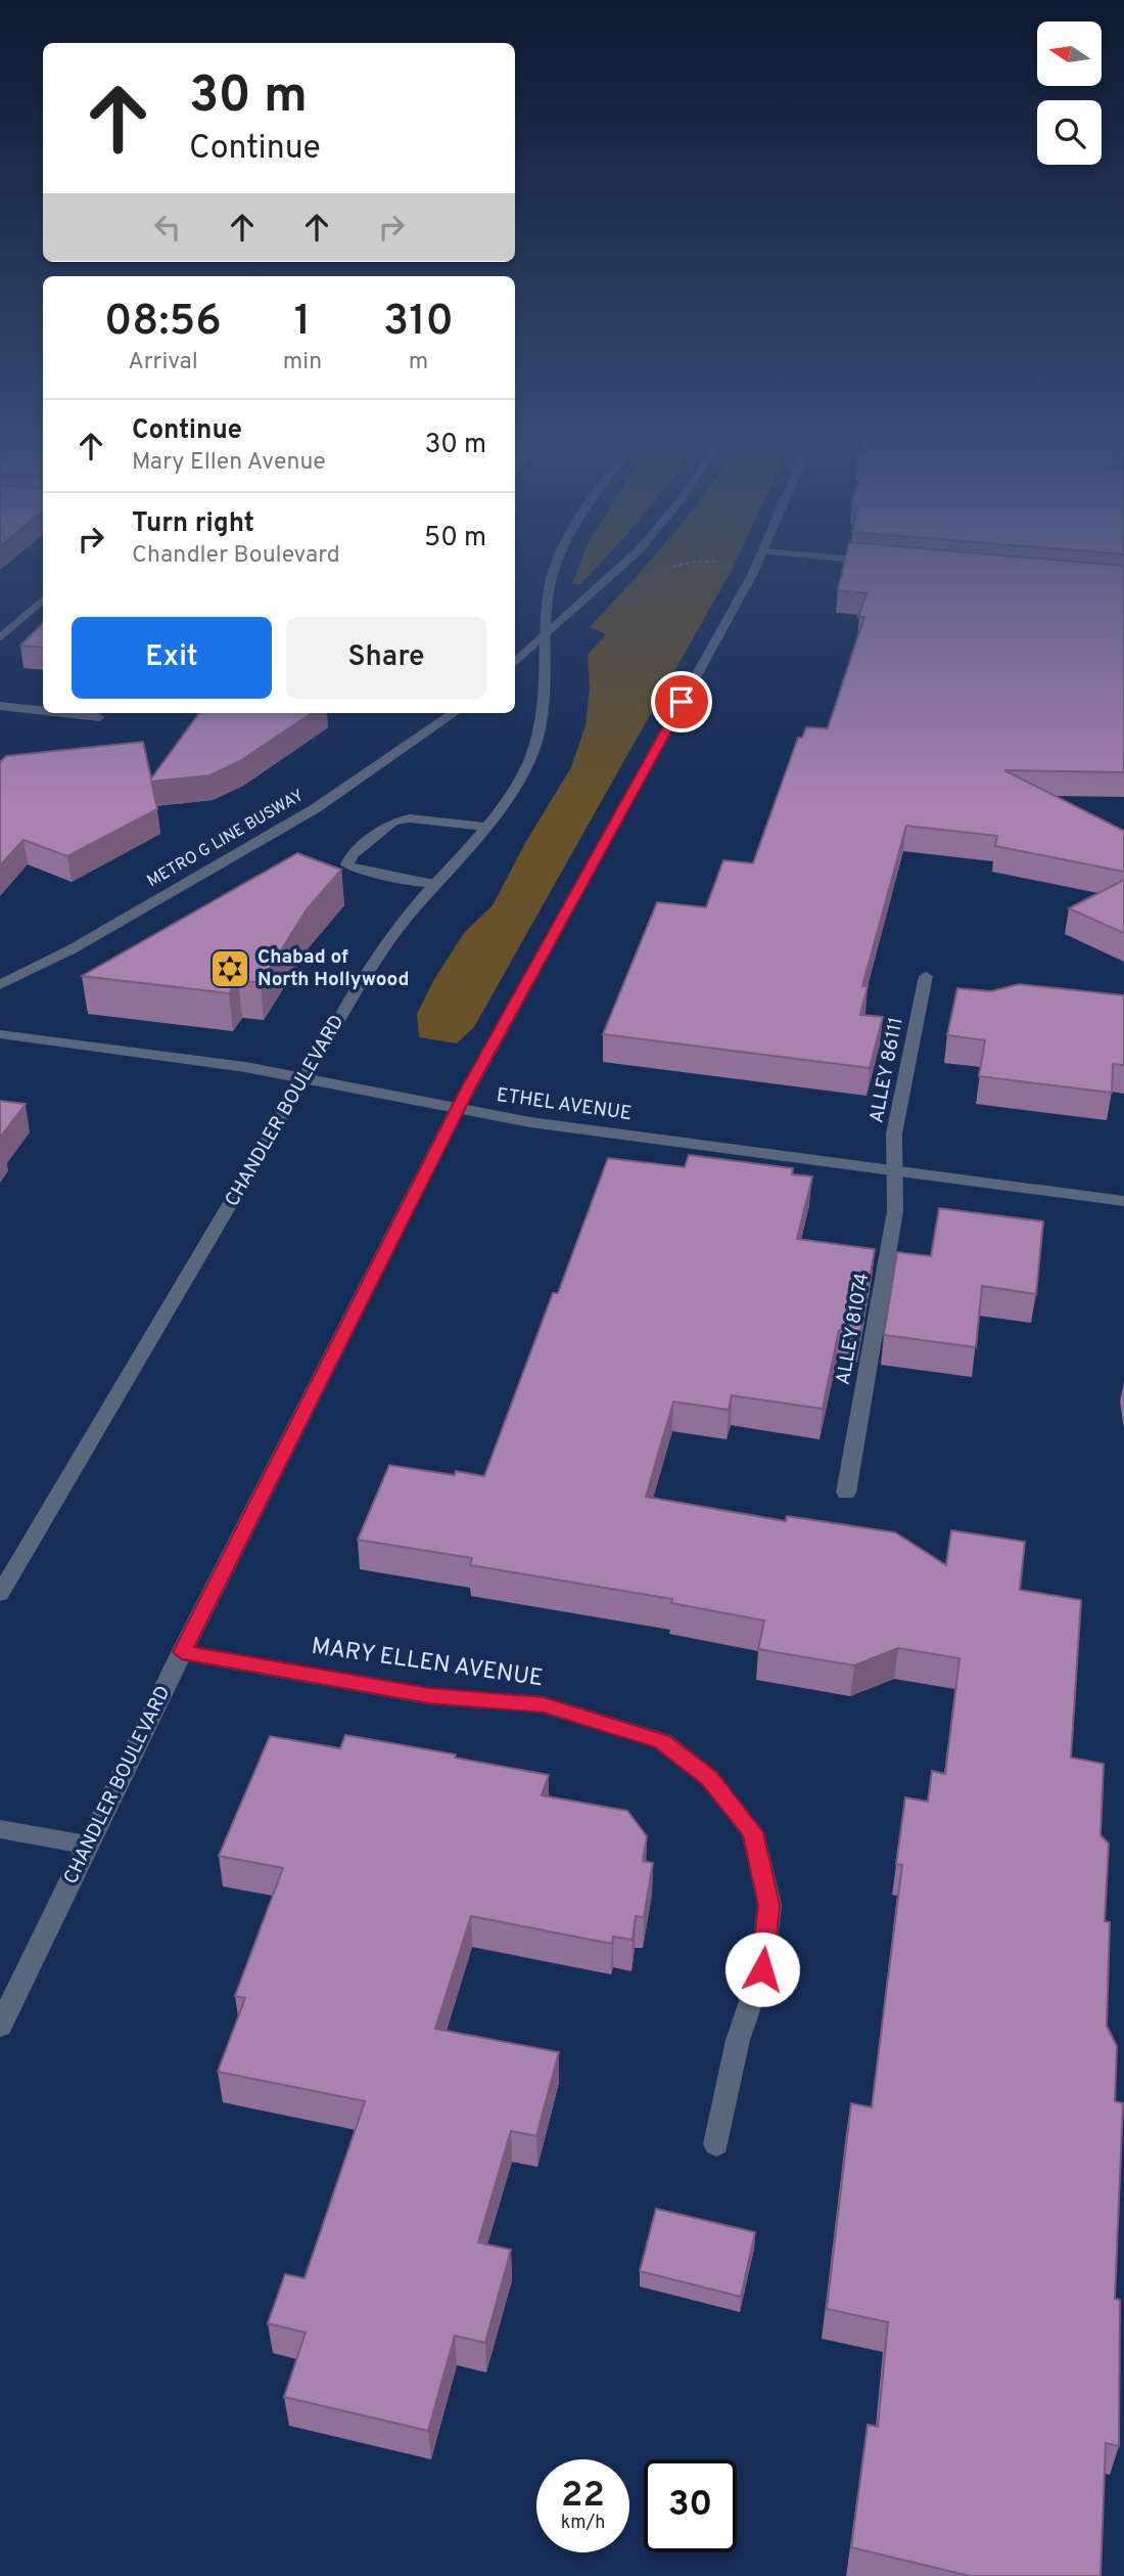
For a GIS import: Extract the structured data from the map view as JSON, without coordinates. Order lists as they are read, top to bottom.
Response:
{
  "streets": {
    "street": [
      "METRO G LINE BUSWAY",
      "ALLEY 86111",
      "ETHEL AVENUE",
      "CHANDLER BOULEVARD",
      "ALLEY 81074",
      "MARY ELLEN AVENUE"
    ]
  },
  "crossings": [
    ["ALLEY 86111", "ETHEL AVENUE"],
    ["ALLEY 86111", "ALLEY 81074"],
    ["ETHEL AVENUE", "CHANDLER BOULEVARD"],
    ["ETHEL AVENUE", "ALLEY 81074"],
    ["CHANDLER BOULEVARD", "MARY ELLEN AVENUE"]
  ],
  "places": {
    "synagogue": ["Chabad of North Hollywood"]
  },
  "north": "left",
  "page": {
    "turn": ["30 m", "Continue"],
    "eta": [
      "08:56",
      "Arrival",
      "1",
      "min",
      "310",
      "m"
    ],
    "list": [
      {
        "name": "Continue",
        "note": "Mary Ellen Avenue",
        "value": "30 m"
      },
      {
        "name": "Turn right",
        "note": "Chandler Boulevard",
        "value": "50 m"
      }
    ],
    "buttons": ["Exit", "Share"],
    "speed": "22 km/h",
    "limit": "30"
  }
}
